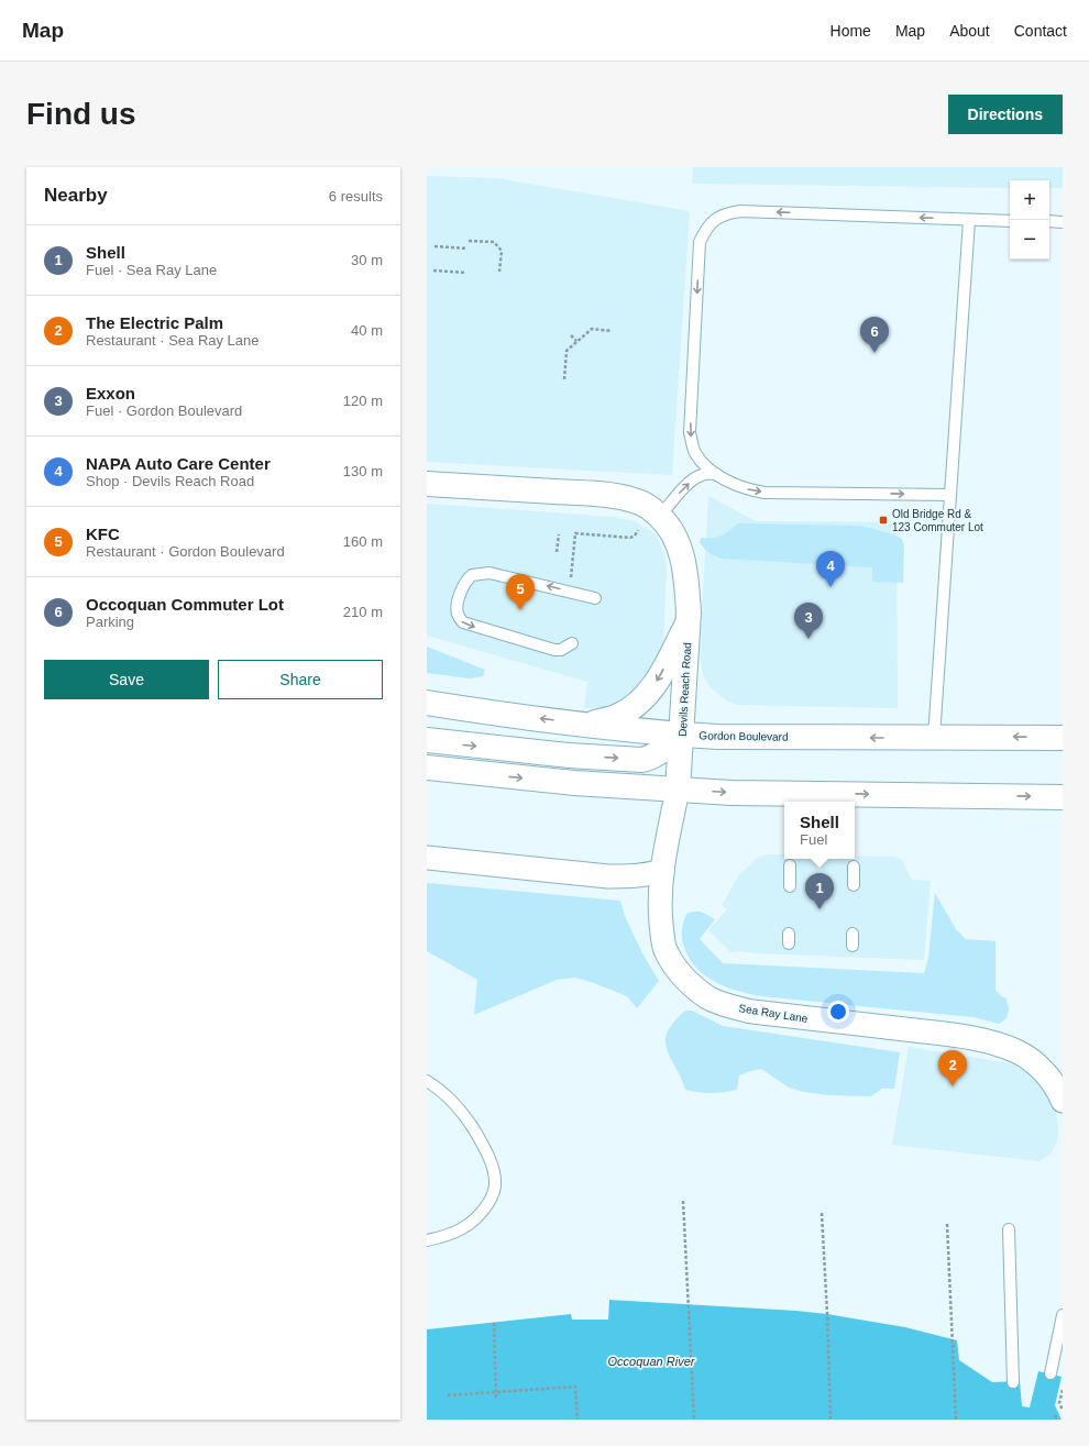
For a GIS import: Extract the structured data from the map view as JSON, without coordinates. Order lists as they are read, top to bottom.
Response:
{
  "streets": {
    "main road": ["Devils Reach Road", "Gordon Boulevard"],
    "street": ["Sea Ray Lane"]
  },
  "crossings": [
    ["Devils Reach Road", "Gordon Boulevard"],
    ["Devils Reach Road", "Sea Ray Lane"]
  ],
  "water": ["Occoquan River"],
  "places": {
    "transit": ["Old Bridge Rd & 123 Commuter Lot"]
  },
  "page": {
    "header": "Map",
    "nav": [
      "Home",
      "Map",
      "About",
      "Contact"
    ],
    "buttons": [
      "Directions",
      ["Save", "Share"]
    ],
    "title": "Find us",
    "heading": ["Nearby", "6 results"],
    "map_buttons": ["+", "−"],
    "list": [
      {
        "mark": "1",
        "name": "Shell",
        "note": "Fuel · Sea Ray Lane",
        "value": "30 m"
      },
      {
        "mark": "2",
        "name": "The Electric Palm",
        "note": "Restaurant · Sea Ray Lane",
        "value": "40 m"
      },
      {
        "mark": "3",
        "name": "Exxon",
        "note": "Fuel · Gordon Boulevard",
        "value": "120 m"
      },
      {
        "mark": "4",
        "name": "NAPA Auto Care Center",
        "note": "Shop · Devils Reach Road",
        "value": "130 m"
      },
      {
        "mark": "5",
        "name": "KFC",
        "note": "Restaurant · Gordon Boulevard",
        "value": "160 m"
      },
      {
        "mark": "6",
        "name": "Occoquan Commuter Lot",
        "note": "Parking",
        "value": "210 m"
      }
    ],
    "pins": [
      "6",
      "4",
      "5",
      "3",
      "1",
      "2"
    ],
    "popup": ["Shell", "Fuel"]
  }
}
